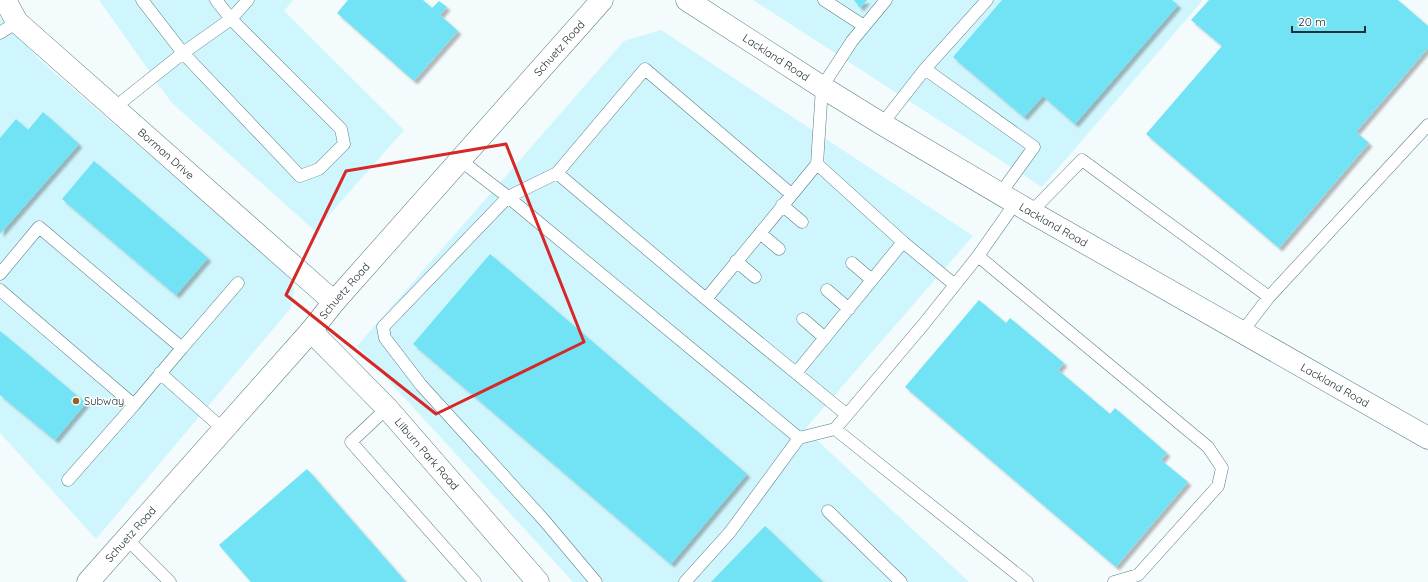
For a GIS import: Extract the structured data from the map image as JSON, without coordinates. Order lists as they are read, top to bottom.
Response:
{
  "streets": {
    "street": [
      "Schuetz Road",
      "Lackland Road",
      "Borman Drive",
      "Lilburn Park Road"
    ]
  },
  "crossings": [
    ["Schuetz Road", "Borman Drive"],
    ["Schuetz Road", "Lilburn Park Road"]
  ],
  "places": ["Subway"],
  "scale_bar": "20 m"
}
